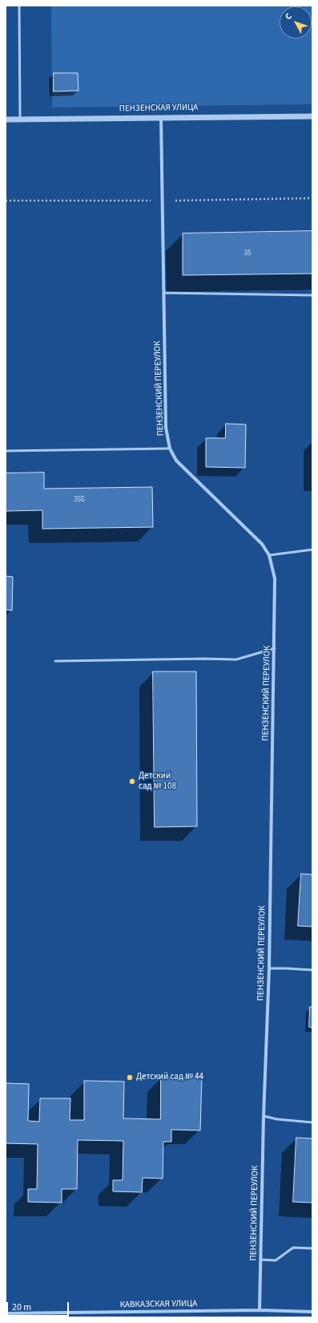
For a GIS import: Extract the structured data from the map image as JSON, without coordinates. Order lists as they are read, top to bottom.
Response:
{
  "streets": {
    "street": ["ПЕНЗЕНСКАЯ УЛИЦА", "ПЕНЗЕНСКИЙ ПЕРЕУЛОК", "КАВКАЗСКАЯ УЛИЦА"]
  },
  "crossings": [
    ["ПЕНЗЕНСКАЯ УЛИЦА", "ПЕНЗЕНСКИЙ ПЕРЕУЛОК"],
    ["ПЕНЗЕНСКИЙ ПЕРЕУЛОК", "КАВКАЗСКАЯ УЛИЦА"]
  ],
  "places": ["Детский сад № 108", "Детский сад № 44"],
  "house_numbers": ["35", "35Б"],
  "scale_bar": "20 m",
  "north": "top left"
}
